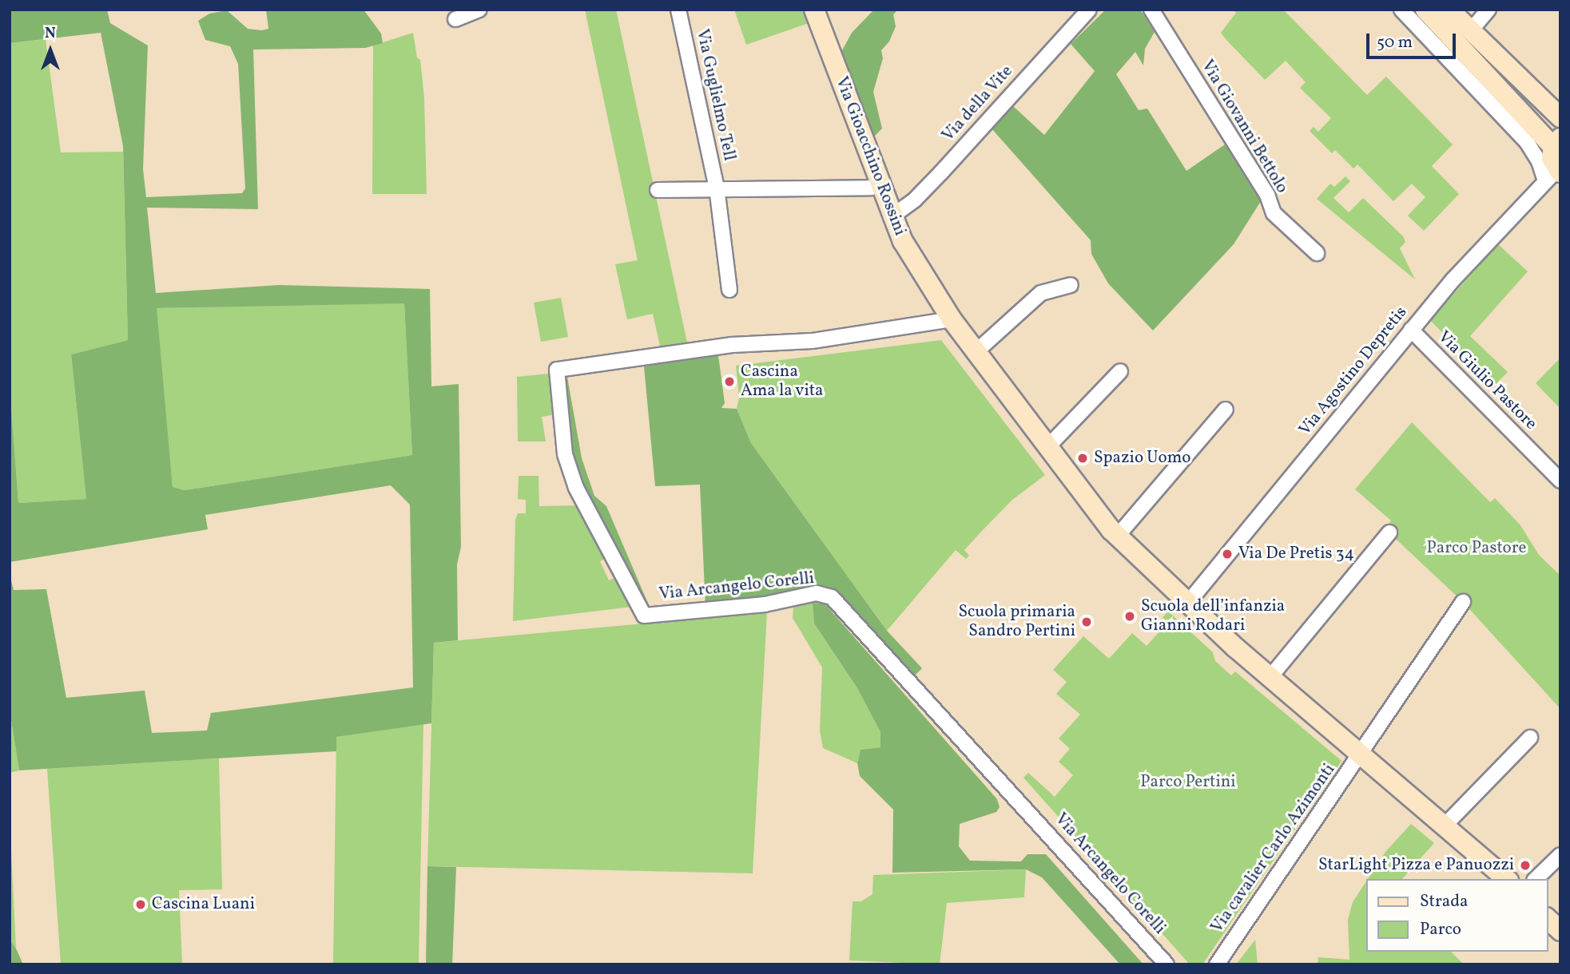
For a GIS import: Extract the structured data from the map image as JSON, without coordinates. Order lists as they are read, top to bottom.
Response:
{
  "streets": {
    "street": [
      "Via Guglielmo Tell",
      "Via della Vite",
      "Via Giovanni Bettolo",
      "Via Gioacchino Rossini",
      "Via Agostino Depretis",
      "Via Giulio Pastore",
      "Via Arcangelo Corelli",
      "Via cavalier Carlo Azimonti"
    ]
  },
  "crossings": [
    ["Via Guglielmo Tell", "Via Gioacchino Rossini"],
    ["Via della Vite", "Via Gioacchino Rossini"],
    ["Via Gioacchino Rossini", "Via Agostino Depretis"],
    ["Via Gioacchino Rossini", "Via Arcangelo Corelli"],
    ["Via Gioacchino Rossini", "Via cavalier Carlo Azimonti"],
    ["Via Agostino Depretis", "Via Giulio Pastore"]
  ],
  "parks": ["Parco Pastore", "Parco Pertini"],
  "places": [
    "Cascina Ama la vita",
    "Spazio Uomo",
    "Via De Pretis 34",
    "Scuola dell’infanzia Gianni Rodari",
    "Scuola primaria Sandro Pertini",
    "StarLight Pizza e Panuozzi",
    "Cascina Luani"
  ],
  "legend": ["Strada", "Parco"],
  "scale_bar": "50 m",
  "north": "top"
}
